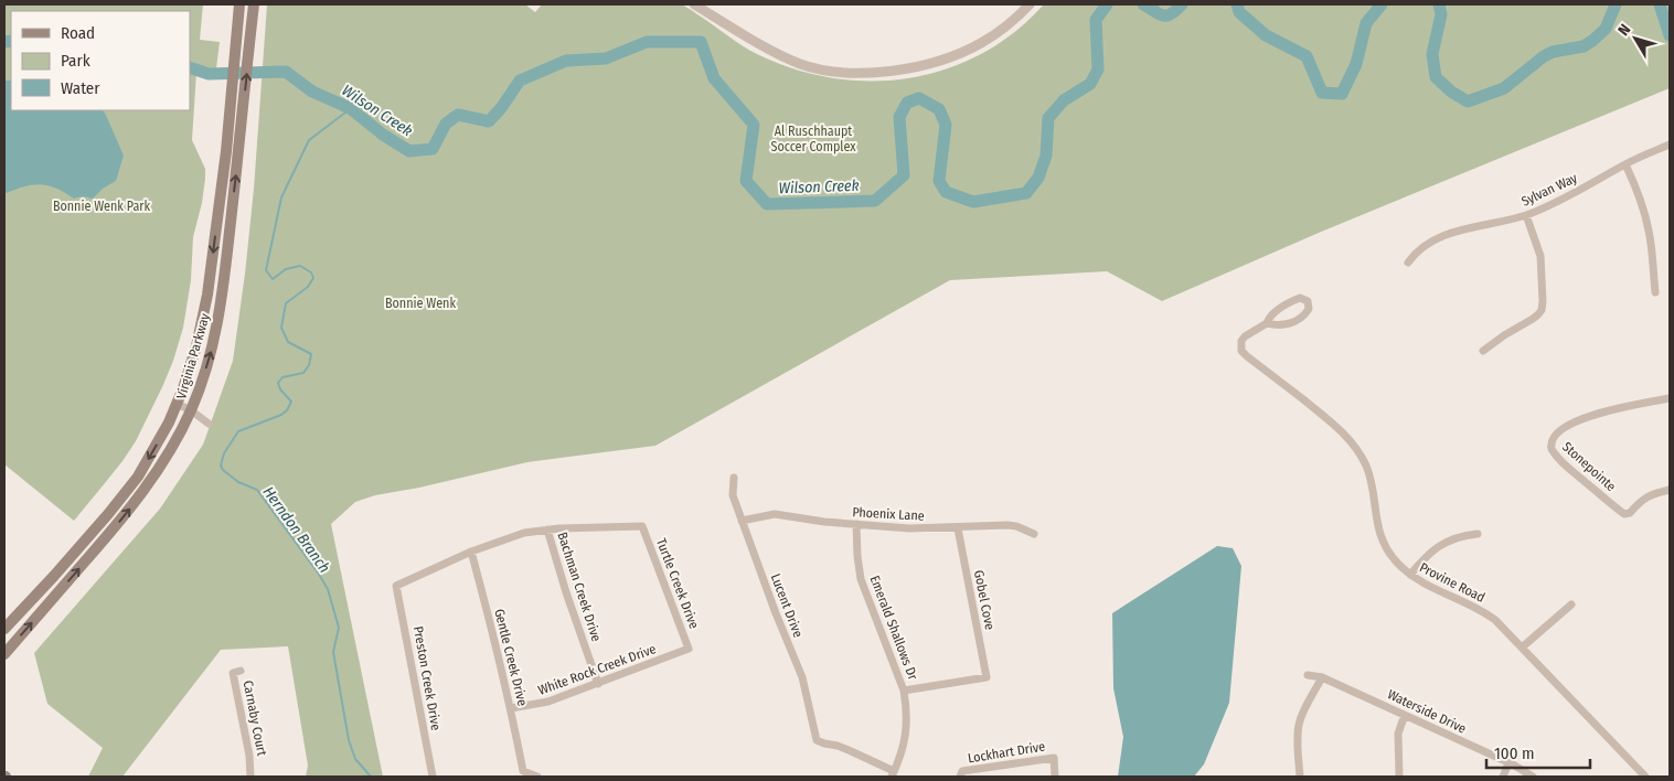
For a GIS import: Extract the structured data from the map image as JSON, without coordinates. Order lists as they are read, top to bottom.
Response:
{
  "streets": {
    "main road": ["Virginia Parkway"],
    "street": [
      "Sylvan Way",
      "Stonepointe",
      "Phoenix Lane",
      "Provine Road",
      "Turtle Creek Drive",
      "Bachman Creek Drive",
      "Gobel Cove",
      "Lucent Drive",
      "Emerald Shallows Dr",
      "Gentle Creek Drive",
      "White Rock Creek Drive",
      "Preston Creek Drive",
      "Waterside Drive",
      "Carnaby Court",
      "Lockhart Drive"
    ]
  },
  "crossings": [
    ["Phoenix Lane", "Gobel Cove"],
    ["Phoenix Lane", "Lucent Drive"],
    ["Phoenix Lane", "Emerald Shallows Dr"],
    ["Turtle Creek Drive", "Bachman Creek Drive"],
    ["Turtle Creek Drive", "White Rock Creek Drive"],
    ["Bachman Creek Drive", "White Rock Creek Drive"],
    ["Gobel Cove", "Emerald Shallows Dr"],
    ["Lucent Drive", "Emerald Shallows Dr"],
    ["Gentle Creek Drive", "White Rock Creek Drive"],
    ["Gentle Creek Drive", "Preston Creek Drive"]
  ],
  "water": ["Wilson Creek", "Herndon Branch"],
  "parks": ["Al Ruschhaupt Soccer Complex", "Bonnie Wenk Park", "Bonnie Wenk"],
  "legend": ["Road", "Park", "Water"],
  "scale_bar": "100 m",
  "north": "top left"
}
